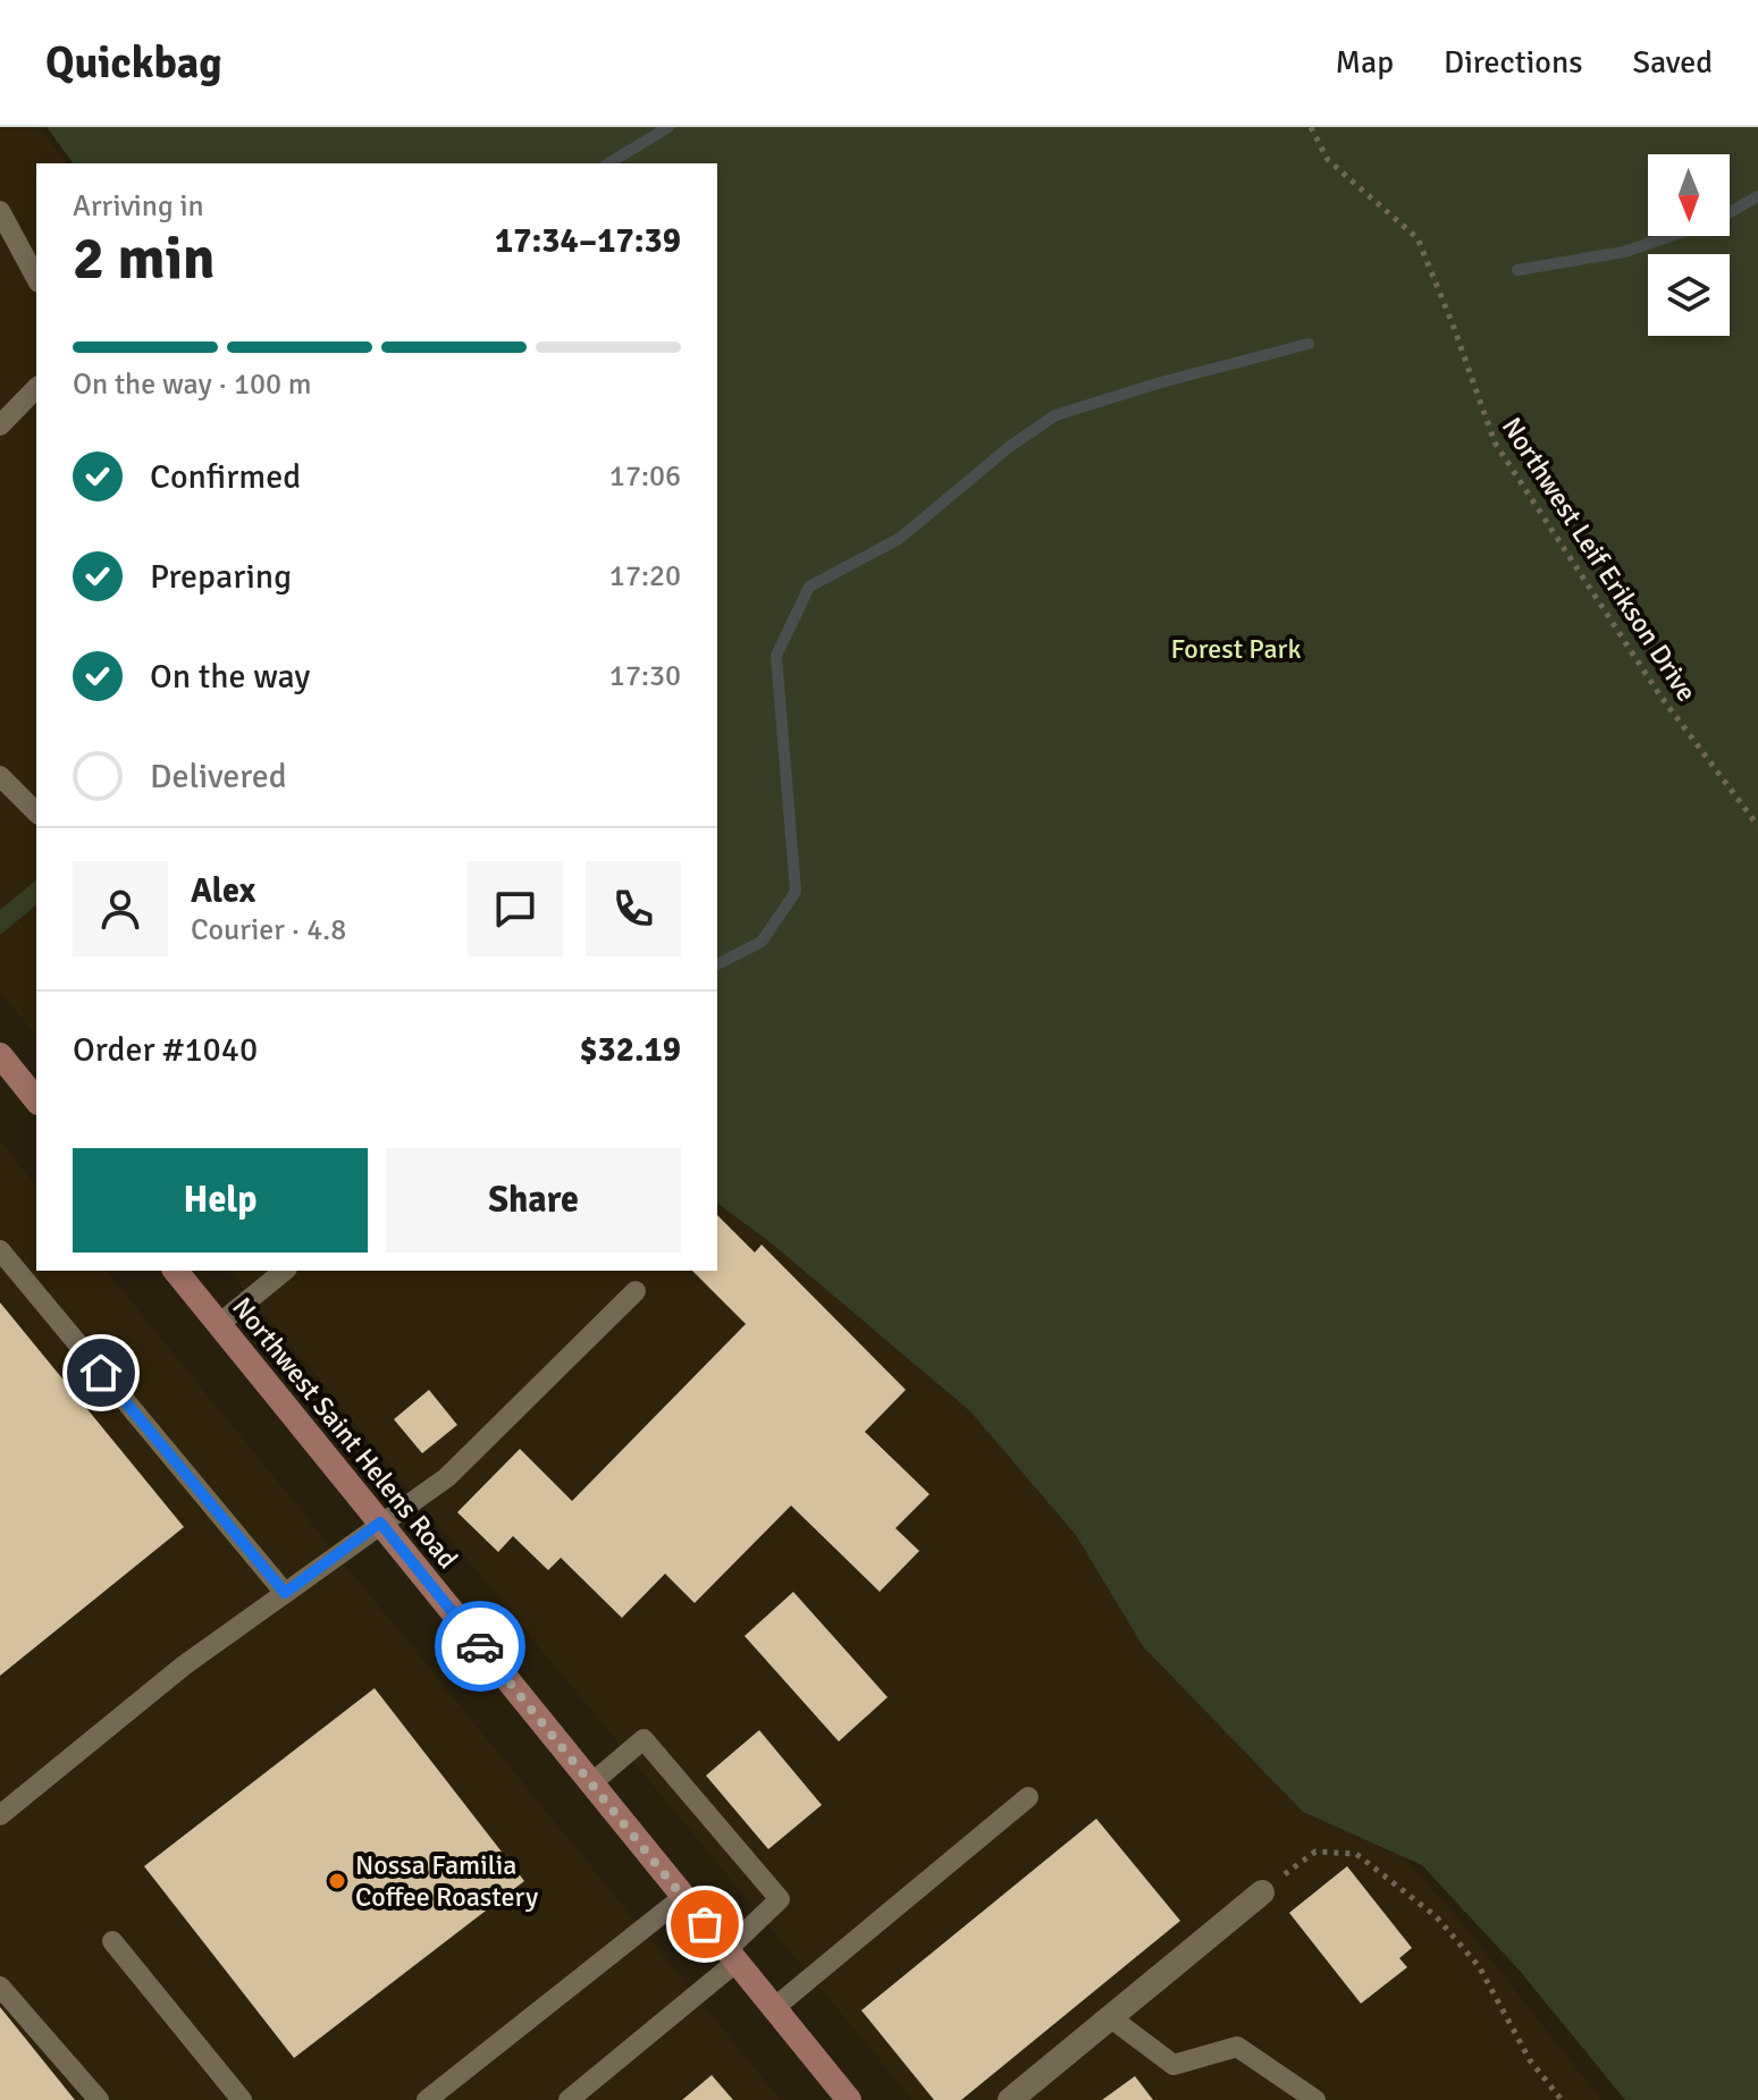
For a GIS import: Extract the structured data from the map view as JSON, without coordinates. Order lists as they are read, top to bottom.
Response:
{
  "streets": {
    "main road": ["Northwest Saint Helens Road"],
    "path": ["Northwest Leif Erikson Drive"]
  },
  "parks": ["Forest Park"],
  "places": ["Nossa Familia Coffee Roastery"],
  "north": "bottom",
  "page": {
    "header": "Quickbag",
    "nav": ["Map", "Directions", "Saved"],
    "heading": ["2 min", "Arriving in", "17:34–17:39"],
    "panel": [
      "Alex",
      "Courier · 4.8",
      "Order #1040",
      "$32.19"
    ],
    "bar": "On the way · 100 m",
    "list": [
      ["Confirmed", "17:06"],
      ["Preparing", "17:20"],
      ["On the way", "17:30"],
      "Delivered"
    ],
    "buttons": ["Help", "Share"]
  }
}
